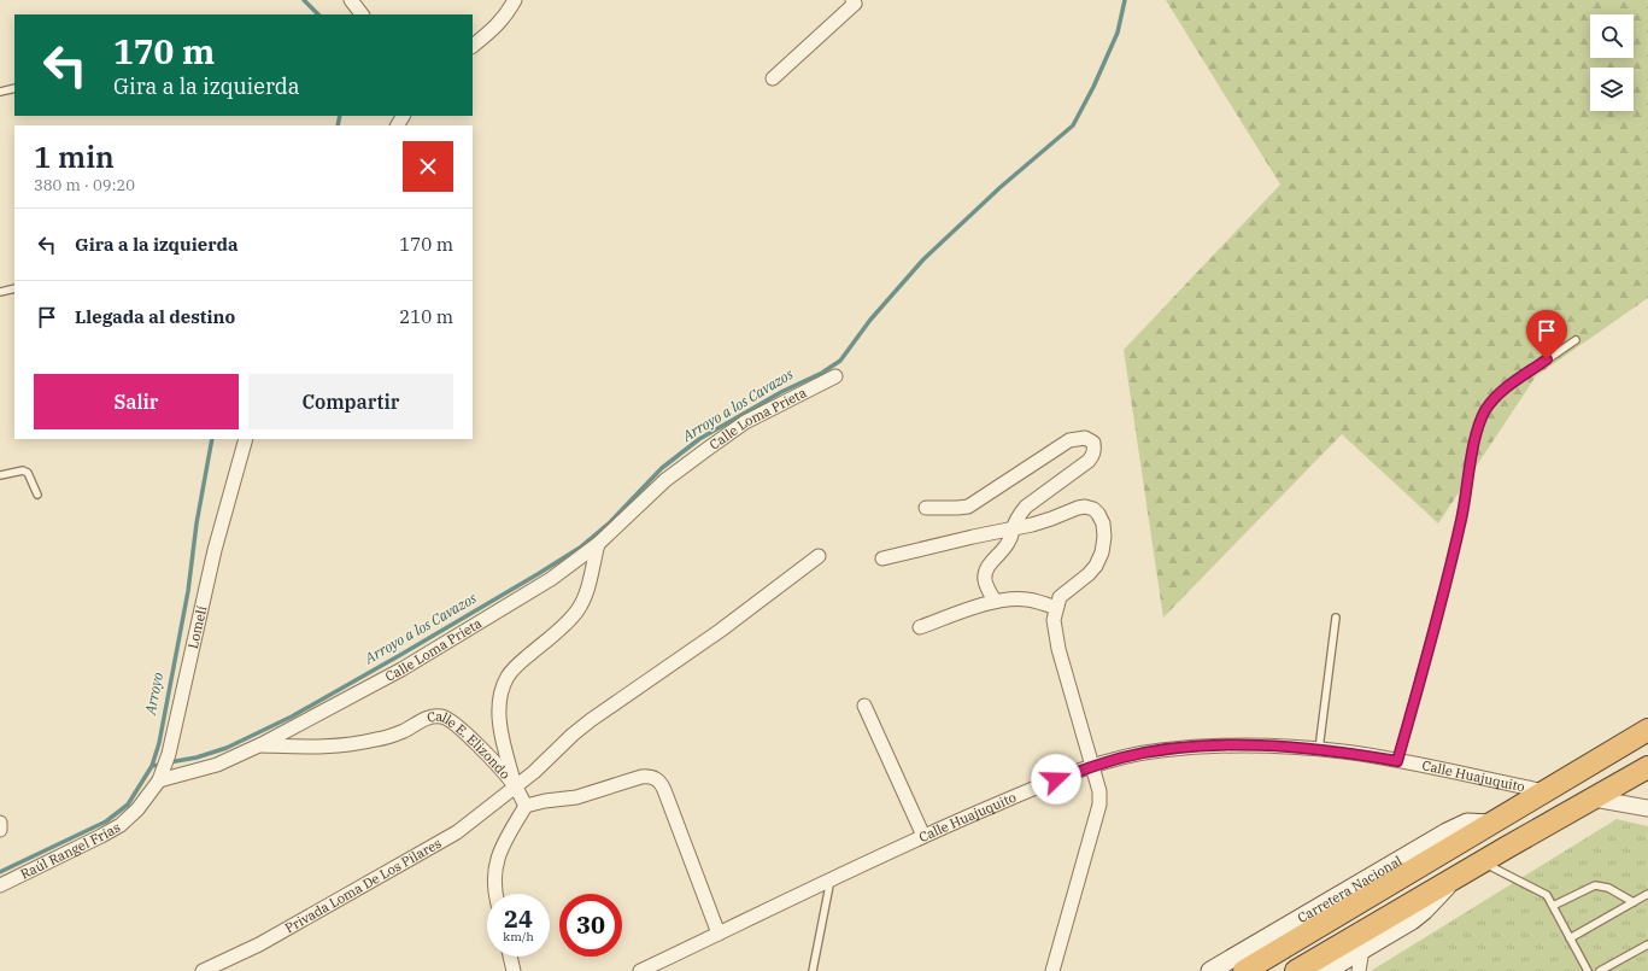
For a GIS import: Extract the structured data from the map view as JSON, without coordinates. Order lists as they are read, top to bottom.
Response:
{
  "streets": {
    "highway": ["Carretera Nacional"],
    "street": [
      "Calle Loma Prieta",
      "Lomelí",
      "Calle E. Elizondo",
      "Calle Huajuquito",
      "Raúl Rangel Frías",
      "Privada Loma De Los Pilares"
    ]
  },
  "crossings": [
    ["Calle Loma Prieta", "Lomelí"],
    ["Calle Loma Prieta", "Calle E. Elizondo"],
    ["Lomelí", "Raúl Rangel Frías"],
    ["Calle E. Elizondo", "Privada Loma De Los Pilares"],
    ["Calle Huajuquito", "Carretera Nacional"]
  ],
  "water": ["Arroyo a los Cavazos", "Arroyo"],
  "page": {
    "turn": ["170 m", "Gira a la izquierda"],
    "heading": ["1 min", "380 m · 09:20"],
    "list": [
      {
        "name": "Gira a la izquierda",
        "value": "170 m"
      },
      {
        "name": "Llegada al destino",
        "value": "210 m"
      }
    ],
    "buttons": ["Salir", "Compartir"],
    "speed": "24 km/h",
    "limit": "30"
  }
}
